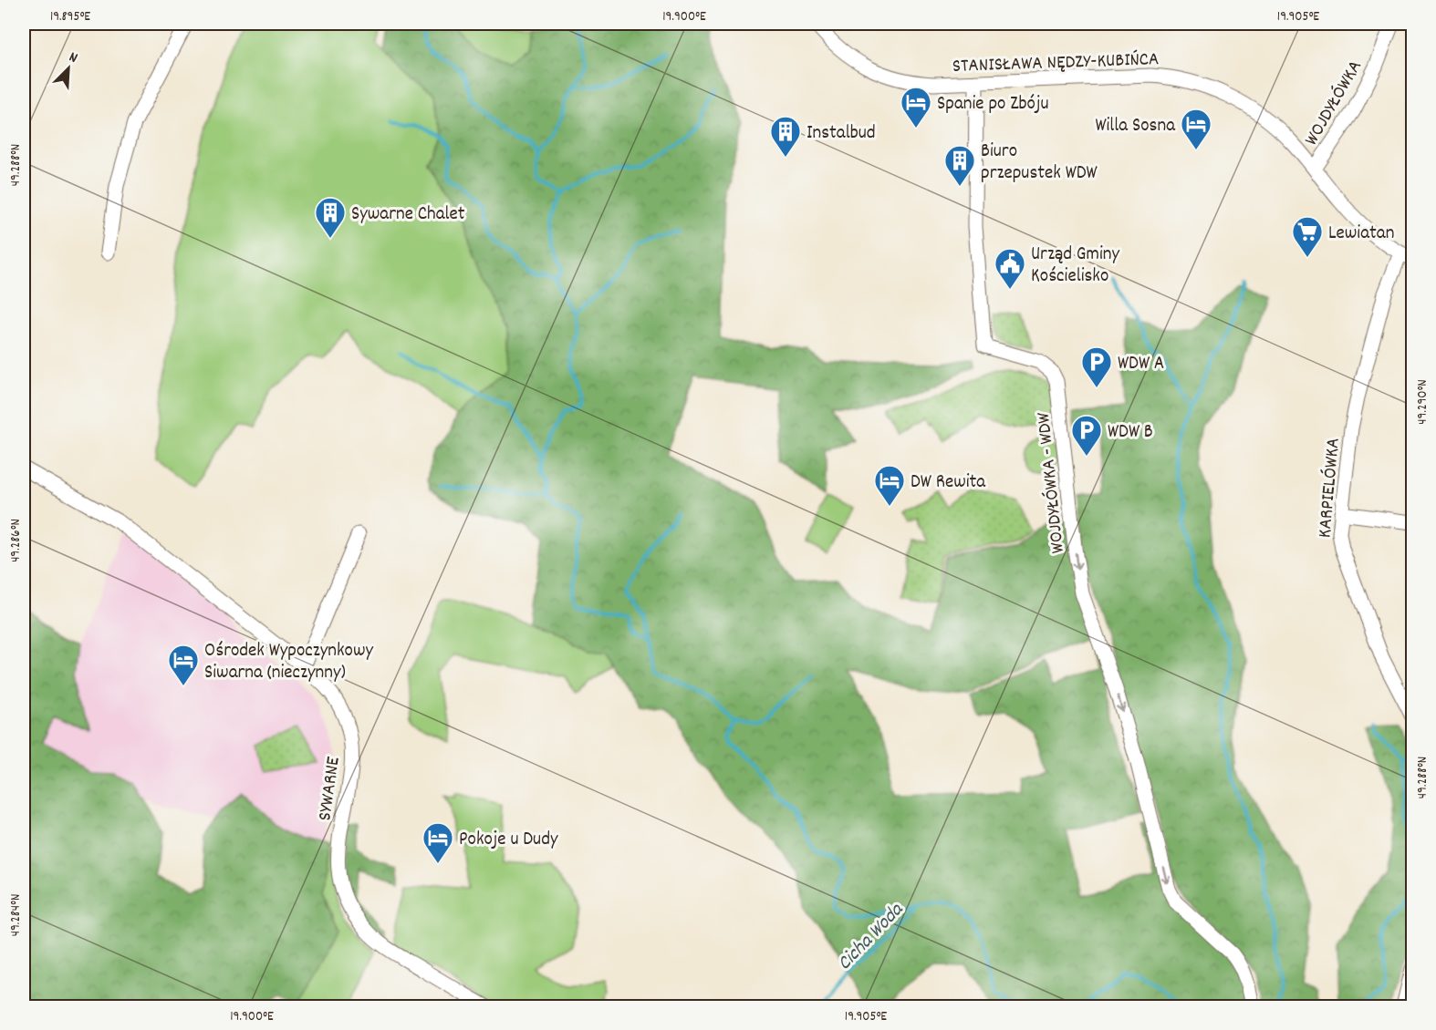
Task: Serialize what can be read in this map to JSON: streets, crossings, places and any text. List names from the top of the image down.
{
  "streets": {
    "street": [
      "STANISŁAWA NĘDZY-KUBIŃCA",
      "WOJDYŁÓWKA",
      "WOJDYŁÓWKA - WDW",
      "KARPIELÓWKA",
      "SYWARNE"
    ]
  },
  "crossings": [
    ["STANISŁAWA NĘDZY-KUBIŃCA", "WOJDYŁÓWKA"],
    ["STANISŁAWA NĘDZY-KUBIŃCA", "WOJDYŁÓWKA - WDW"],
    ["STANISŁAWA NĘDZY-KUBIŃCA", "KARPIELÓWKA"]
  ],
  "one_way": ["WOJDYŁÓWKA - WDW"],
  "water": ["Cicha Woda"],
  "places": {
    "hotel": [
      "Spanie po Zbóju",
      "Willa Sosna",
      "DW Rewita",
      "Ośrodek Wypoczynkowy Siwarna (nieczynny)",
      "Pokoje u Dudy"
    ],
    "building": ["Instalbud", "Biuro przepustek WDW", "Sywarne Chalet"],
    "supermarket": ["Lewiatan"],
    "public building": ["Urząd Gminy Kościelisko"],
    "parking": ["WDW A", "WDW B"]
  },
  "north": "top right",
  "coordinates": [
    "19.895°E",
    "19.900°E",
    "19.905°E",
    "49.288°N",
    "49.290°N",
    "49.286°N",
    "49.284°N"
  ]
}
